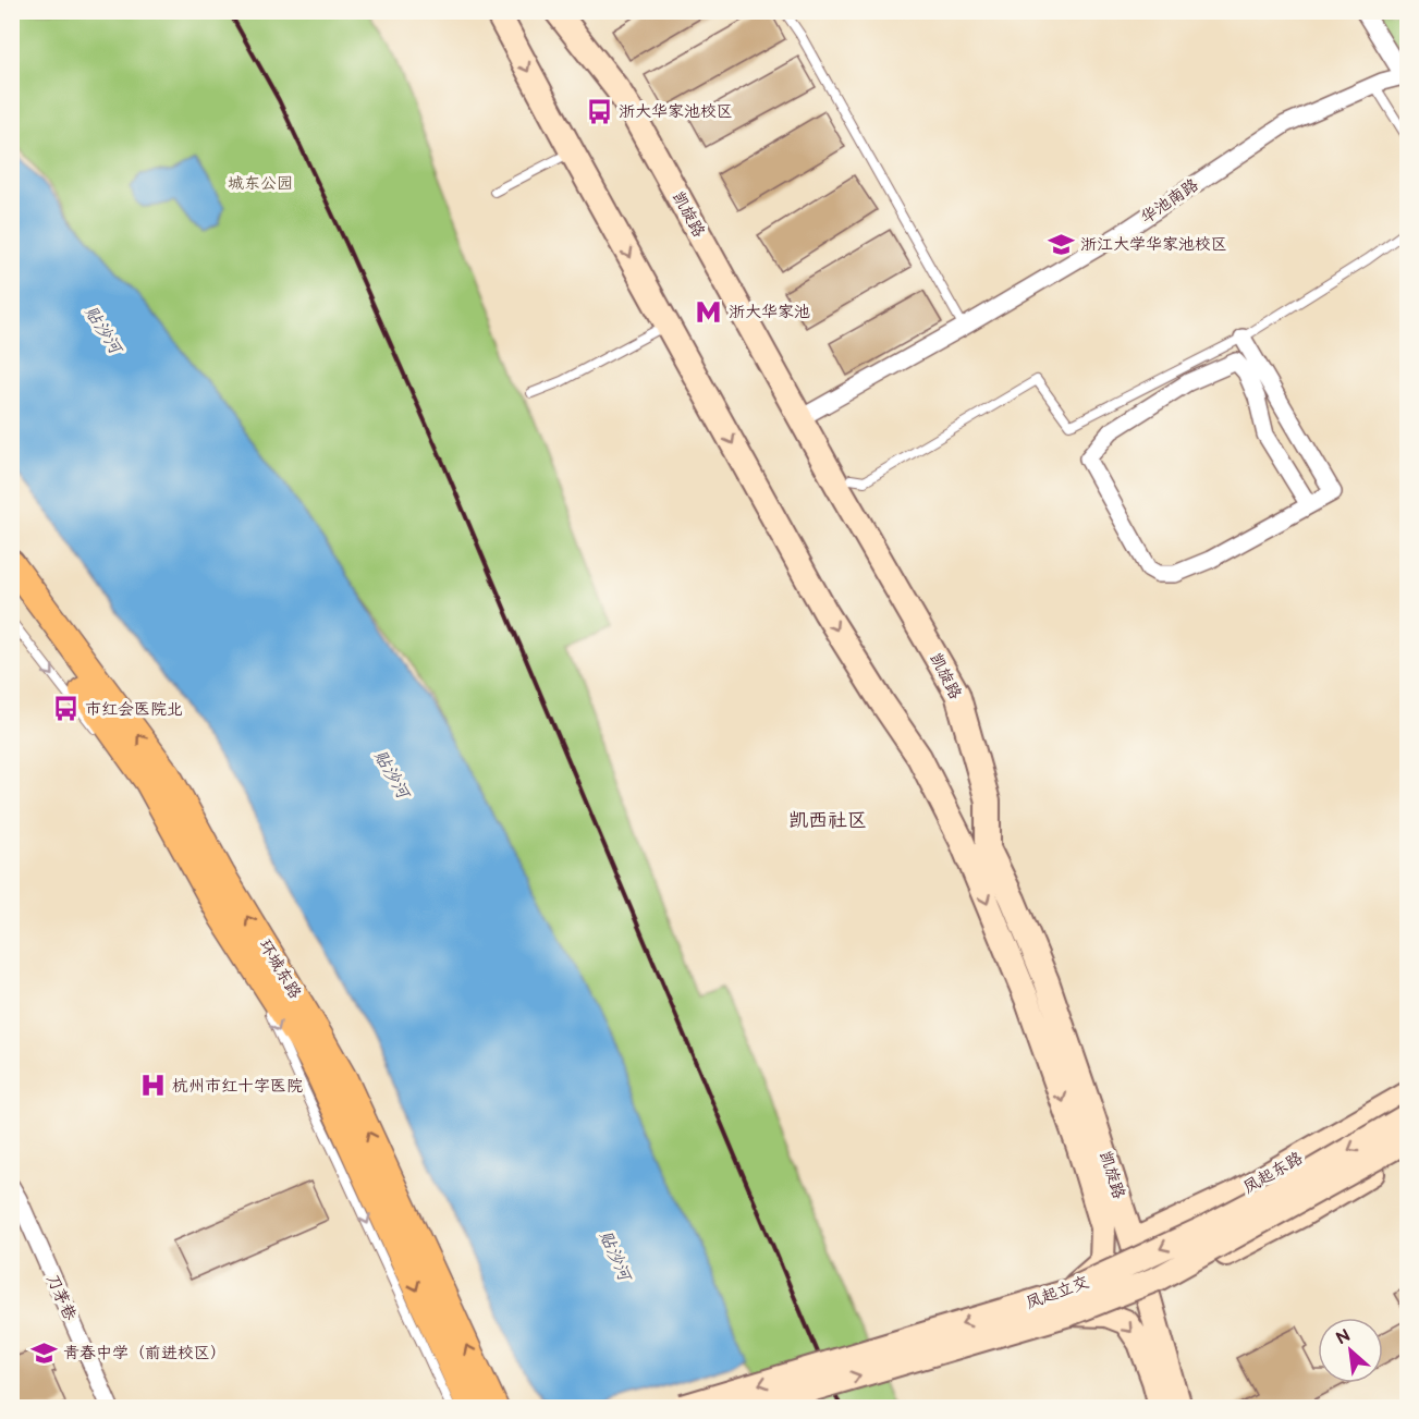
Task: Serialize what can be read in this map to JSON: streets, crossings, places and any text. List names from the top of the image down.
{
  "streets": {
    "main road": [
      "凯旋路",
      "环城东路",
      "凤起东路",
      "凤起立交"
    ],
    "street": ["华池南路", "刀茅巷"]
  },
  "crossings": [
    ["华池南路", "凯旋路"],
    ["凯旋路", "凤起东路"]
  ],
  "districts": ["凯西社区"],
  "water": ["贴沙河"],
  "parks": ["城东公园"],
  "places": {
    "bus stop": ["浙大华家池校区", "市红会医院北"],
    "school or university": ["浙江大学华家池校区", "青春中学（前进校区）"],
    "metro station": ["浙大华家池"],
    "hospital": ["杭州市红十字医院"]
  },
  "north": "top left"
}
